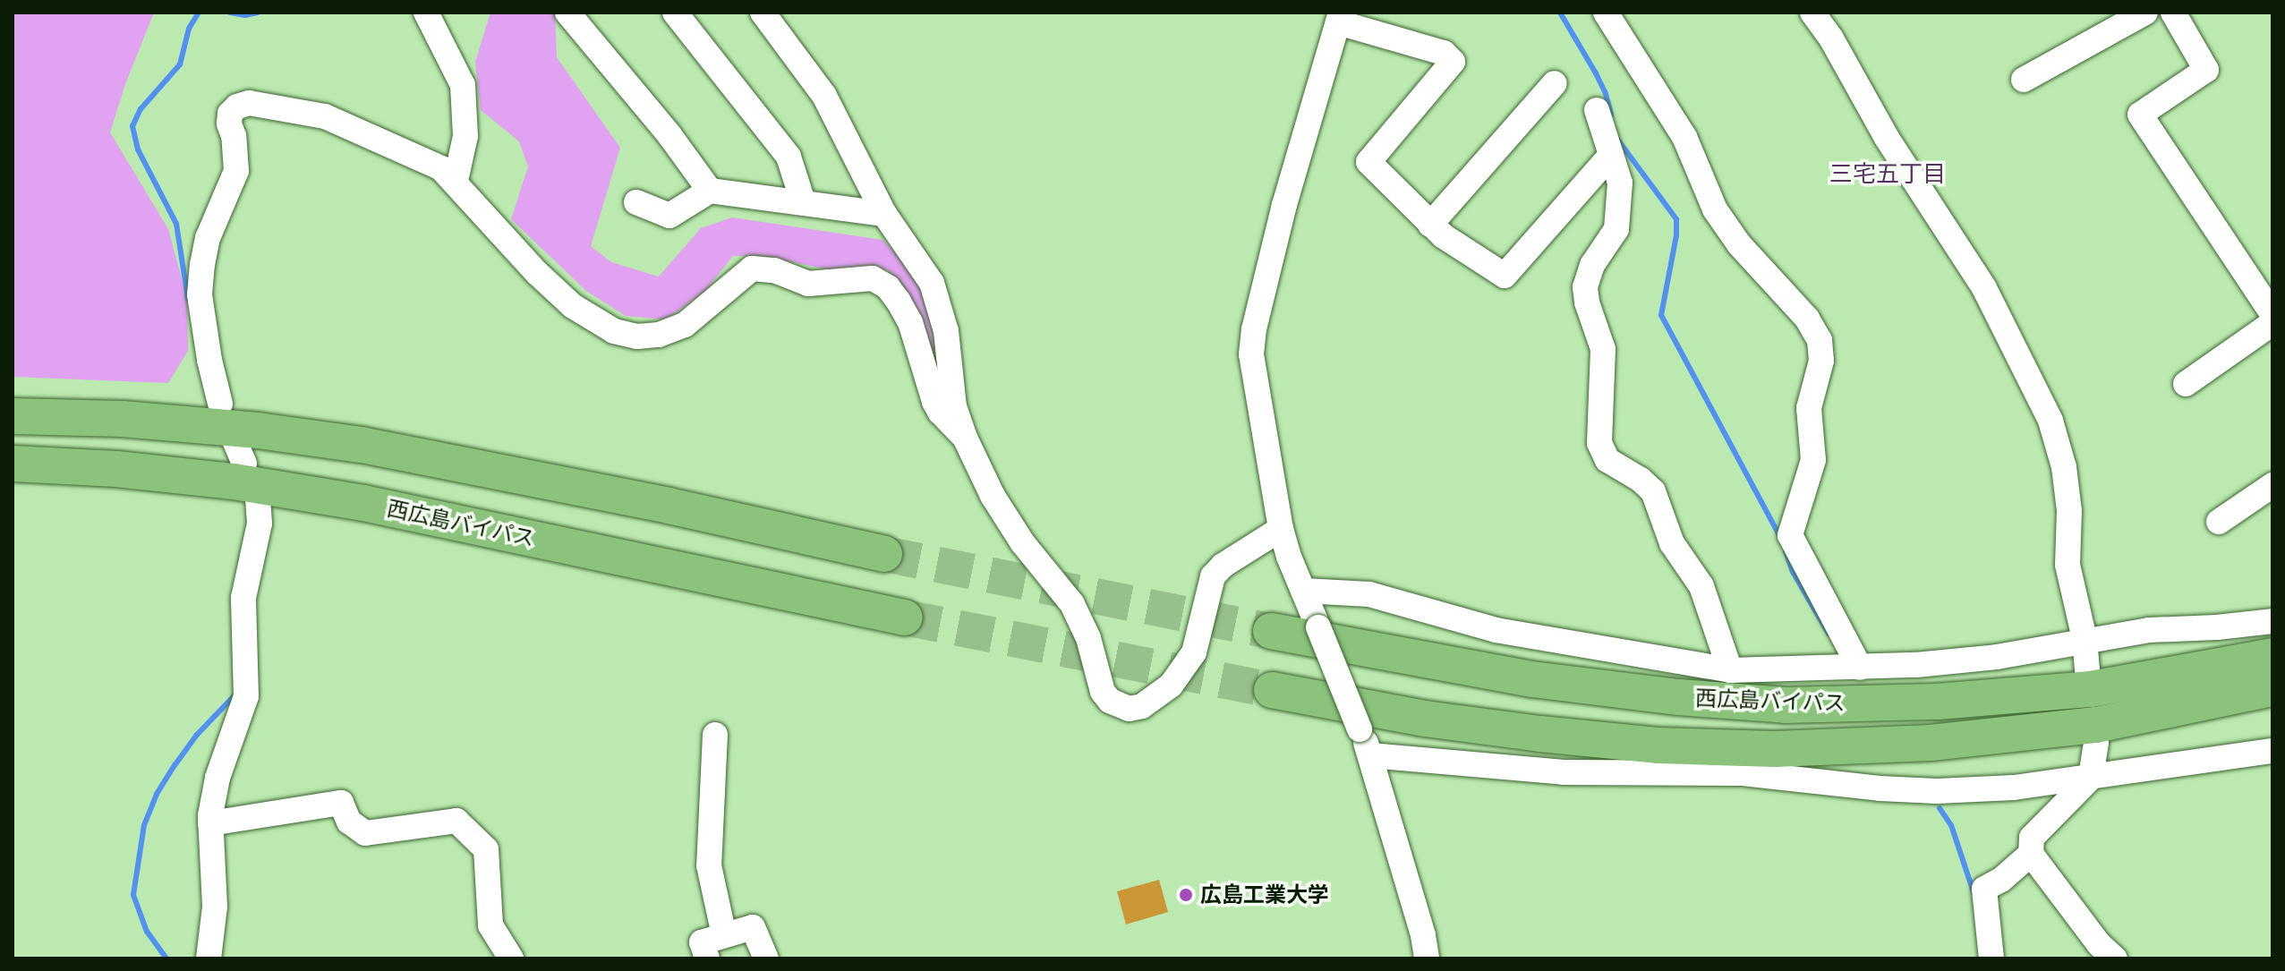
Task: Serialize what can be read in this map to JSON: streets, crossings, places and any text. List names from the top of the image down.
{
  "streets": {
    "highway": ["西広島バイパス"]
  },
  "districts": ["三宅五丁目"],
  "places": ["広島工業大学"]
}
